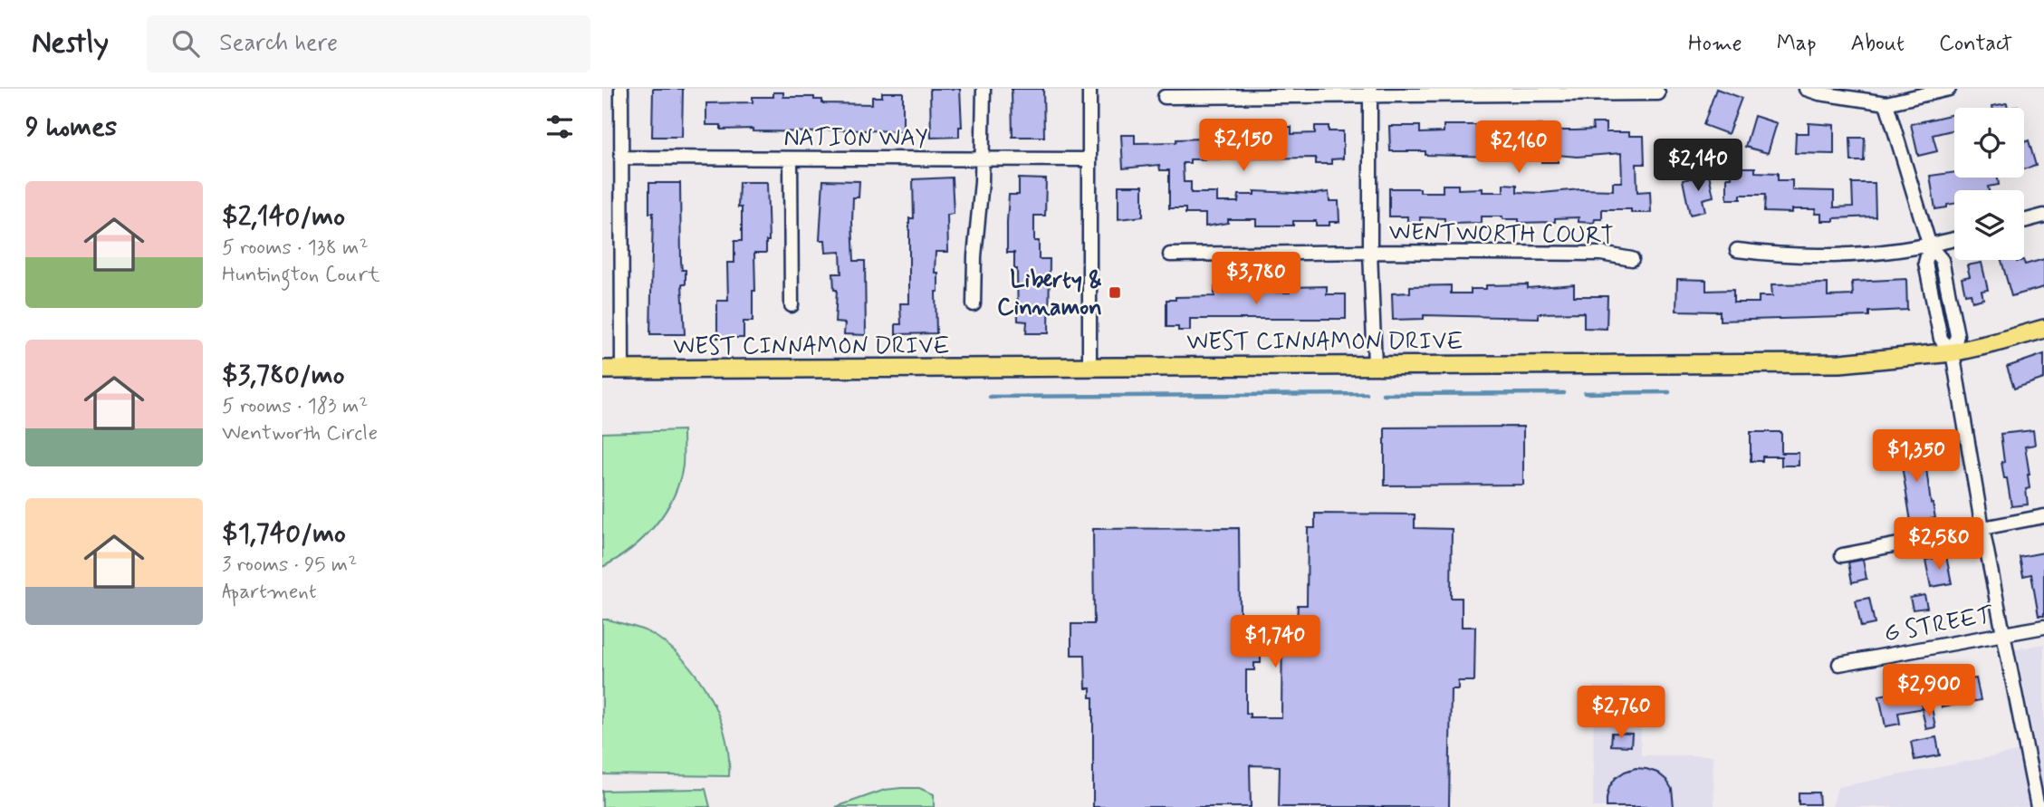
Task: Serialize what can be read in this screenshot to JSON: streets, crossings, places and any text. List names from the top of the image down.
{
  "streets": {
    "main road": ["WEST CINNAMON DRIVE"],
    "street": ["NATION WAY", "WENTWORTH COURT", "G STREET"]
  },
  "places": {
    "transit": ["Liberty & Cinnamon"]
  },
  "page": {
    "header": "Nestly",
    "search": "Search here",
    "nav": [
      "Home",
      "Map",
      "About",
      "Contact"
    ],
    "heading": "9 homes",
    "price": [
      "$2,150",
      "$2,160",
      "$2,140",
      "$3,780",
      "$1,350",
      "$2,580",
      "$1,740",
      "$2,900",
      "$2,760"
    ],
    "list": [
      {
        "name": "$2,140/mo",
        "note": "5 rooms · 138 m² · Huntington Court"
      },
      {
        "name": "$3,780/mo",
        "note": "5 rooms · 183 m² · Wentworth Circle"
      },
      {
        "name": "$1,740/mo",
        "note": "3 rooms · 95 m² · Apartment"
      }
    ]
  }
}
